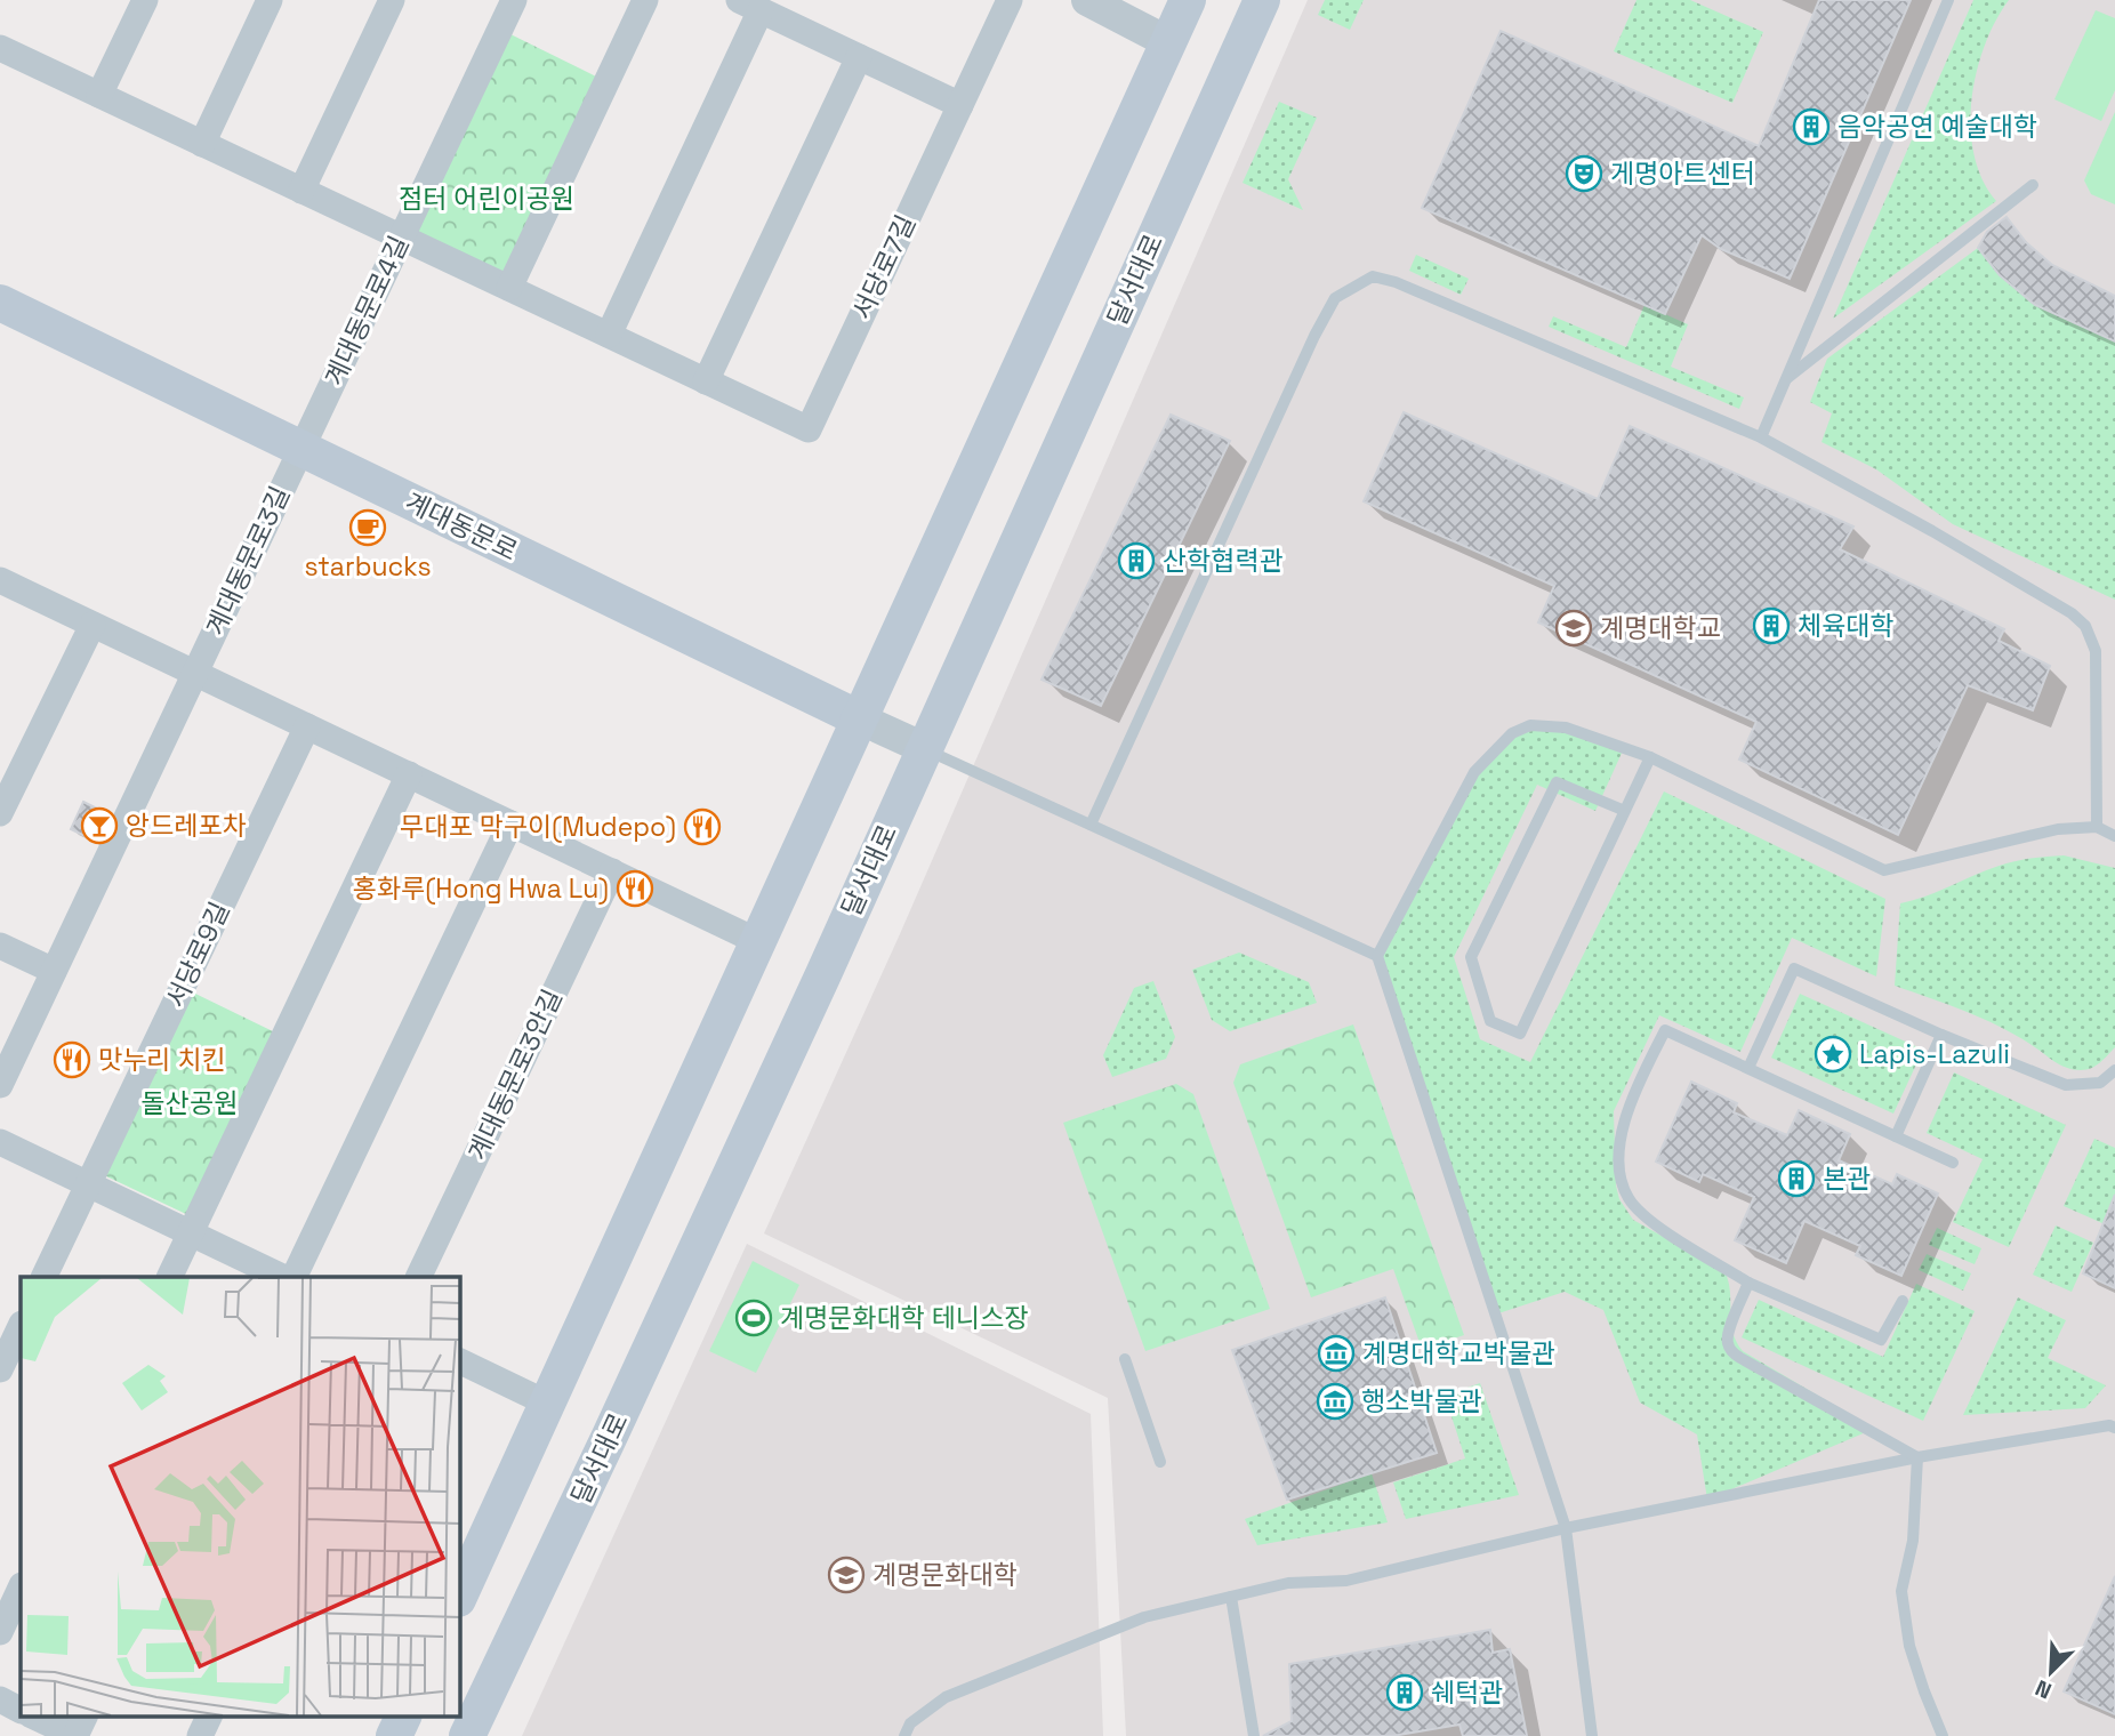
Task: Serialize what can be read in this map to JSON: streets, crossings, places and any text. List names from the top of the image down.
{
  "streets": {
    "main road": ["달서대로", "계대동문로"],
    "street": [
      "서당로7길",
      "계대동문로4길",
      "계대동문로3길",
      "서당로9길",
      "계대동문로3안길"
    ]
  },
  "crossings": [
    ["서당로7길", "계대동문로4길"],
    ["달서대로", "계대동문로"],
    ["계대동문로4길", "계대동문로"],
    ["계대동문로4길", "계대동문로3길"],
    ["계대동문로", "계대동문로3길"]
  ],
  "parks": ["점터 어린이공원", "돌산공원"],
  "places": {
    "building": [
      "음악공연 예술대학",
      "산학협력관",
      "체육대학",
      "본관",
      "쉐턱관"
    ],
    "theatre": ["게명아트센터"],
    "cafe": ["starbucks"],
    "school or university": ["계명대학교", "계명문화대학"],
    "bar": ["앙드레포차"],
    "restaurant": ["무대포 막구이(Mudepo)", "홍화루(Hong Hwa Lu)", "맛누리 치킨"],
    "place": ["Lapis-Lazuli"],
    "sports": ["계명문화대학 테니스장"],
    "museum": ["계명대학교박물관", "행소박물관"]
  },
  "north": "bottom left"
}
